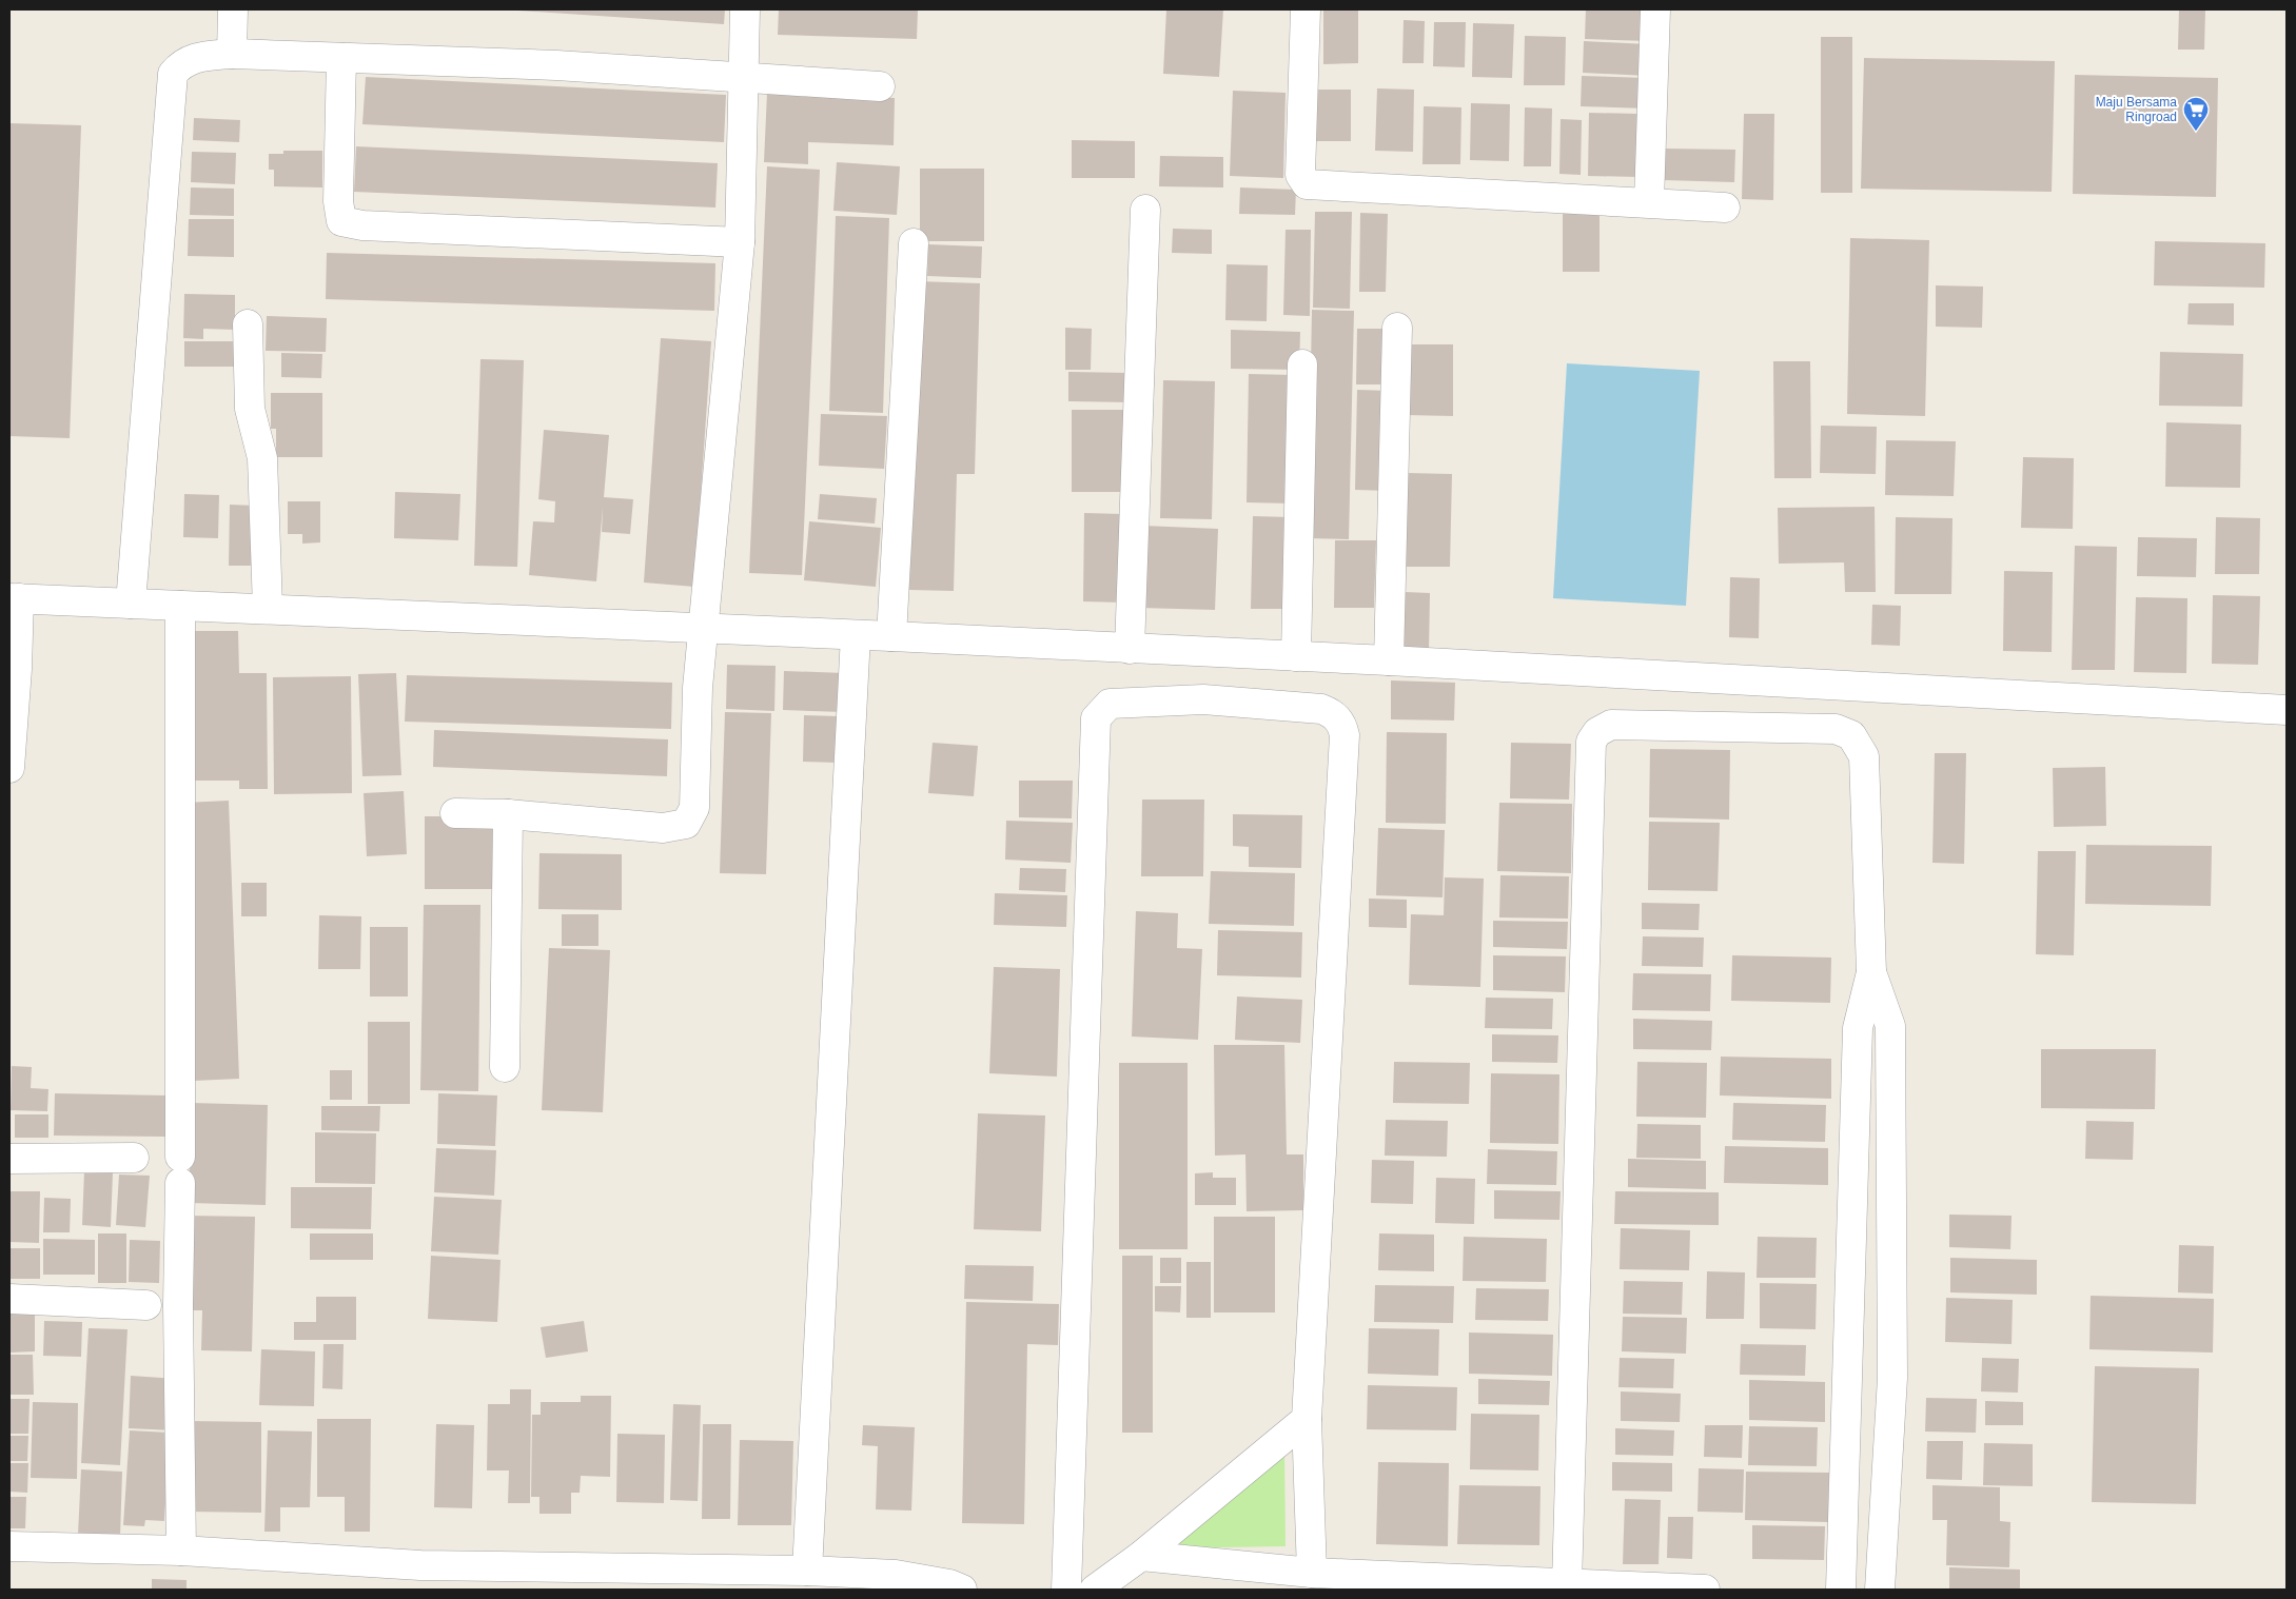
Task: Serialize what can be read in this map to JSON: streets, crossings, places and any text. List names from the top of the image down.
{
  "places": {
    "supermarket": ["Maju Bersama Ringroad"]
  }
}
